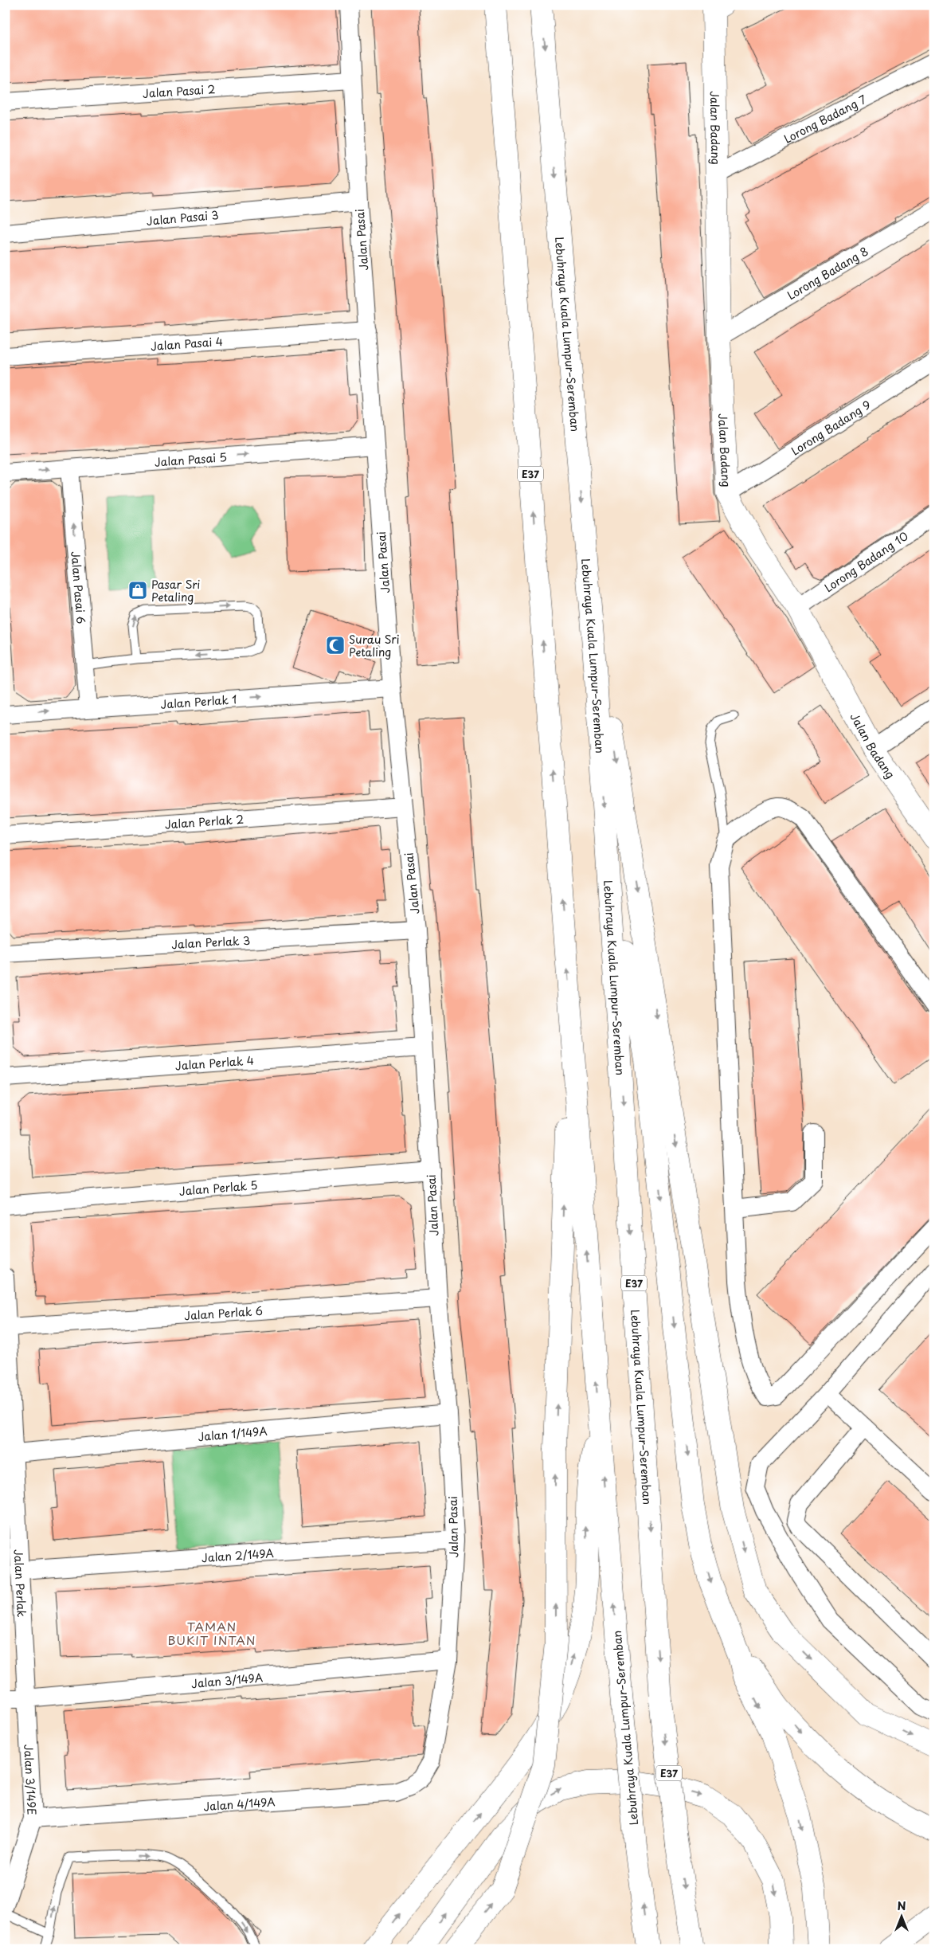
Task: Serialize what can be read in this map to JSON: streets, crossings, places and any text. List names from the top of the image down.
{
  "streets": {
    "main road": ["Jalan Badang", "Lebuhraya Kuala Lumpur–Seremban", "E37"],
    "street": [
      "Jalan Pasai 2",
      "Lorong Badang 7",
      "Jalan Pasai 3",
      "Jalan Pasai",
      "Lorong Badang 8",
      "Jalan Pasai 4",
      "Lorong Badang 9",
      "Jalan Pasai 5",
      "Lorong Badang 10",
      "Jalan Pasai 6",
      "Jalan Perlak 1",
      "Jalan Perlak 2",
      "Jalan Perlak 3",
      "Jalan Perlak 4",
      "Jalan Perlak 5",
      "Jalan Perlak 6",
      "Jalan 1/149A",
      "Jalan 2/149A",
      "Jalan Perlak",
      "Jalan 3/149A",
      "Jalan 3/149E",
      "Jalan 4/149A"
    ]
  },
  "crossings": [
    ["Jalan Pasai 2", "Jalan Pasai"],
    ["Lorong Badang 7", "Jalan Badang"],
    ["Jalan Badang", "Lorong Badang 8"],
    ["Jalan Badang", "Lorong Badang 9"],
    ["Jalan Badang", "Lorong Badang 10"],
    ["Jalan Pasai 3", "Jalan Pasai"],
    ["Jalan Pasai", "Jalan Pasai 4"],
    ["Jalan Pasai", "Jalan Pasai 5"],
    ["Jalan Pasai", "Jalan Perlak 1"],
    ["Jalan Pasai", "Jalan Perlak 2"],
    ["Jalan Pasai", "Jalan Perlak 3"],
    ["Jalan Pasai", "Jalan Perlak 4"],
    ["Jalan Pasai", "Jalan Perlak 5"],
    ["Jalan Pasai", "Jalan Perlak 6"],
    ["Jalan Pasai", "Jalan 1/149A"],
    ["Jalan Pasai", "Jalan 2/149A"],
    ["Jalan Pasai", "Jalan 3/149A"],
    ["Jalan Pasai", "Jalan 4/149A"],
    ["Jalan Pasai 5", "Jalan Pasai 6"],
    ["Jalan Pasai 6", "Jalan Perlak 1"],
    ["Jalan Perlak 6", "Jalan Perlak"],
    ["Jalan 1/149A", "Jalan Perlak"],
    ["Jalan 2/149A", "Jalan Perlak"],
    ["Jalan Perlak", "Jalan 3/149A"],
    ["Jalan Perlak", "Jalan 3/149E"],
    ["Jalan 3/149A", "Jalan 3/149E"],
    ["Jalan 3/149E", "Jalan 4/149A"]
  ],
  "one_way": ["Jalan Pasai 5", "Jalan Pasai 6", "Jalan Perlak 1"],
  "districts": ["TAMAN BUKIT INTAN"],
  "places": {
    "shop": ["Pasar Sri Petaling"],
    "mosque": ["Surau Sri Petaling"]
  },
  "north": "top"
}
